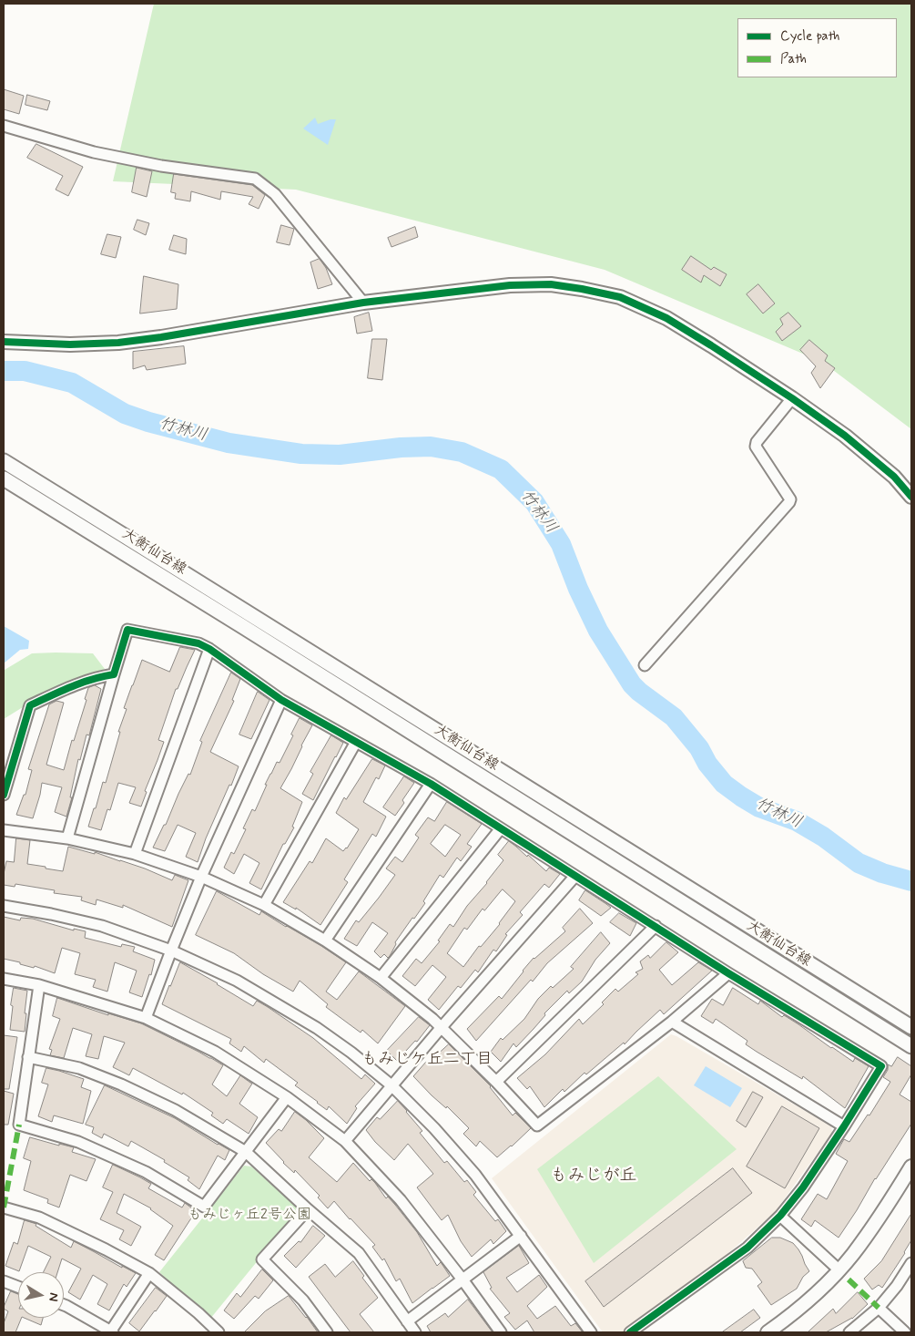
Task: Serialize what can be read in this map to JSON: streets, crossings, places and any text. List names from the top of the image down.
{
  "streets": {
    "main road": ["大衡仙台線"]
  },
  "districts": ["もみじケ丘二丁目", "もみじが丘"],
  "water": ["竹林川"],
  "parks": ["もみじヶ丘2号公園"],
  "legend": ["Cycle path", "Path"],
  "north": "right"
}
